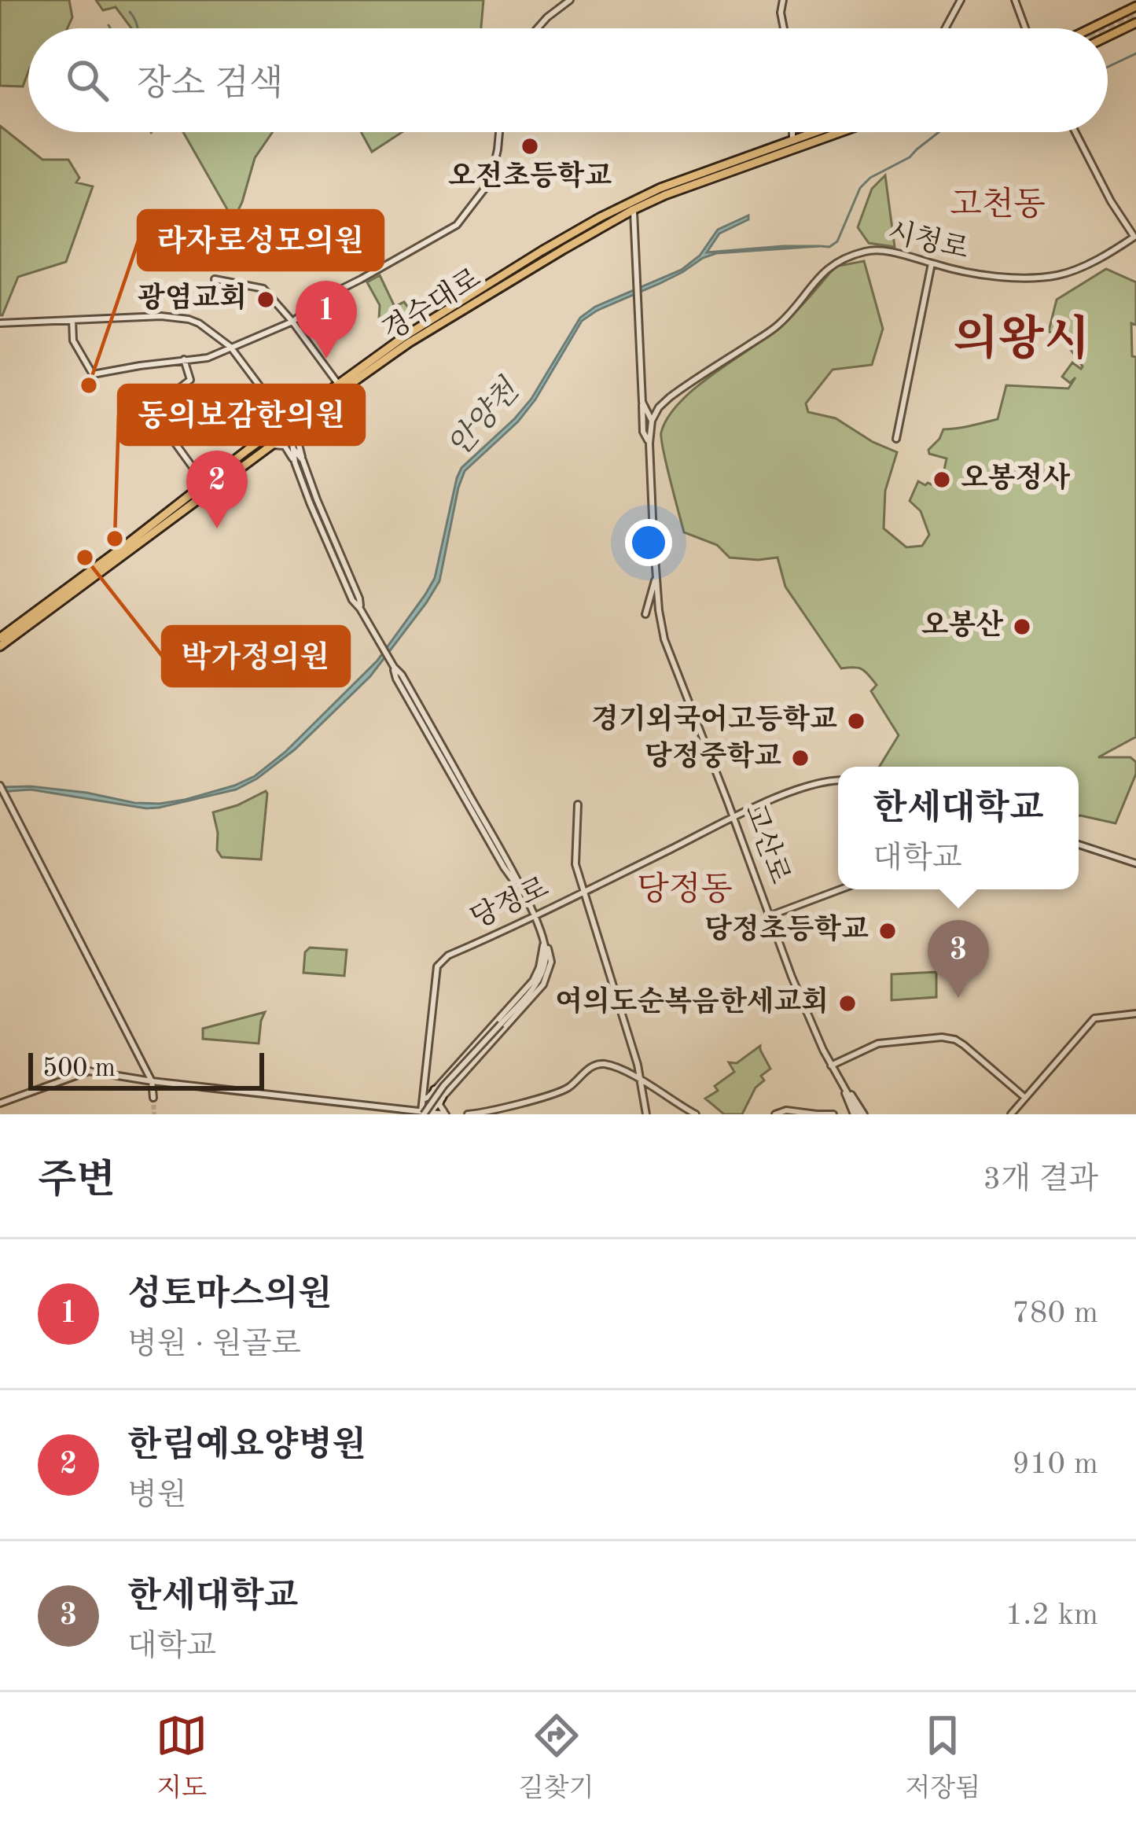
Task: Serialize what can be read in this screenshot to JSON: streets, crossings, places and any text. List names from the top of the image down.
{
  "streets": {
    "main road": ["경수대로"],
    "street": ["시청로", "고산로", "당정로"]
  },
  "crossings": [
    ["시청로", "고산로"],
    ["고산로", "당정로"]
  ],
  "districts": ["고천동", "의왕시", "당정동"],
  "water": ["안양천"],
  "places": [
    "오전초등학교",
    "광염교회",
    "라자로성모의원",
    "오봉정사",
    "동의보감한의원",
    "박가정의원",
    "오봉산",
    "경기외국어고등학교",
    "당정중학교",
    "당정초등학교",
    "여의도순복음한세교회"
  ],
  "scale_bar": "500 m",
  "page": {
    "search": "장소 검색",
    "pins": ["1", "2", "3"],
    "popup": ["한세대학교", "대학교"],
    "scale": "500 m",
    "heading": ["주변", "3개 결과"],
    "list": [
      {
        "mark": "1",
        "name": "성토마스의원",
        "note": "병원 · 원골로",
        "value": "780 m"
      },
      {
        "mark": "2",
        "name": "한림예요양병원",
        "note": "병원",
        "value": "910 m"
      },
      {
        "mark": "3",
        "name": "한세대학교",
        "note": "대학교",
        "value": "1.2 km"
      }
    ],
    "nav": ["지도", "길찾기", "저장됨"]
  }
}
